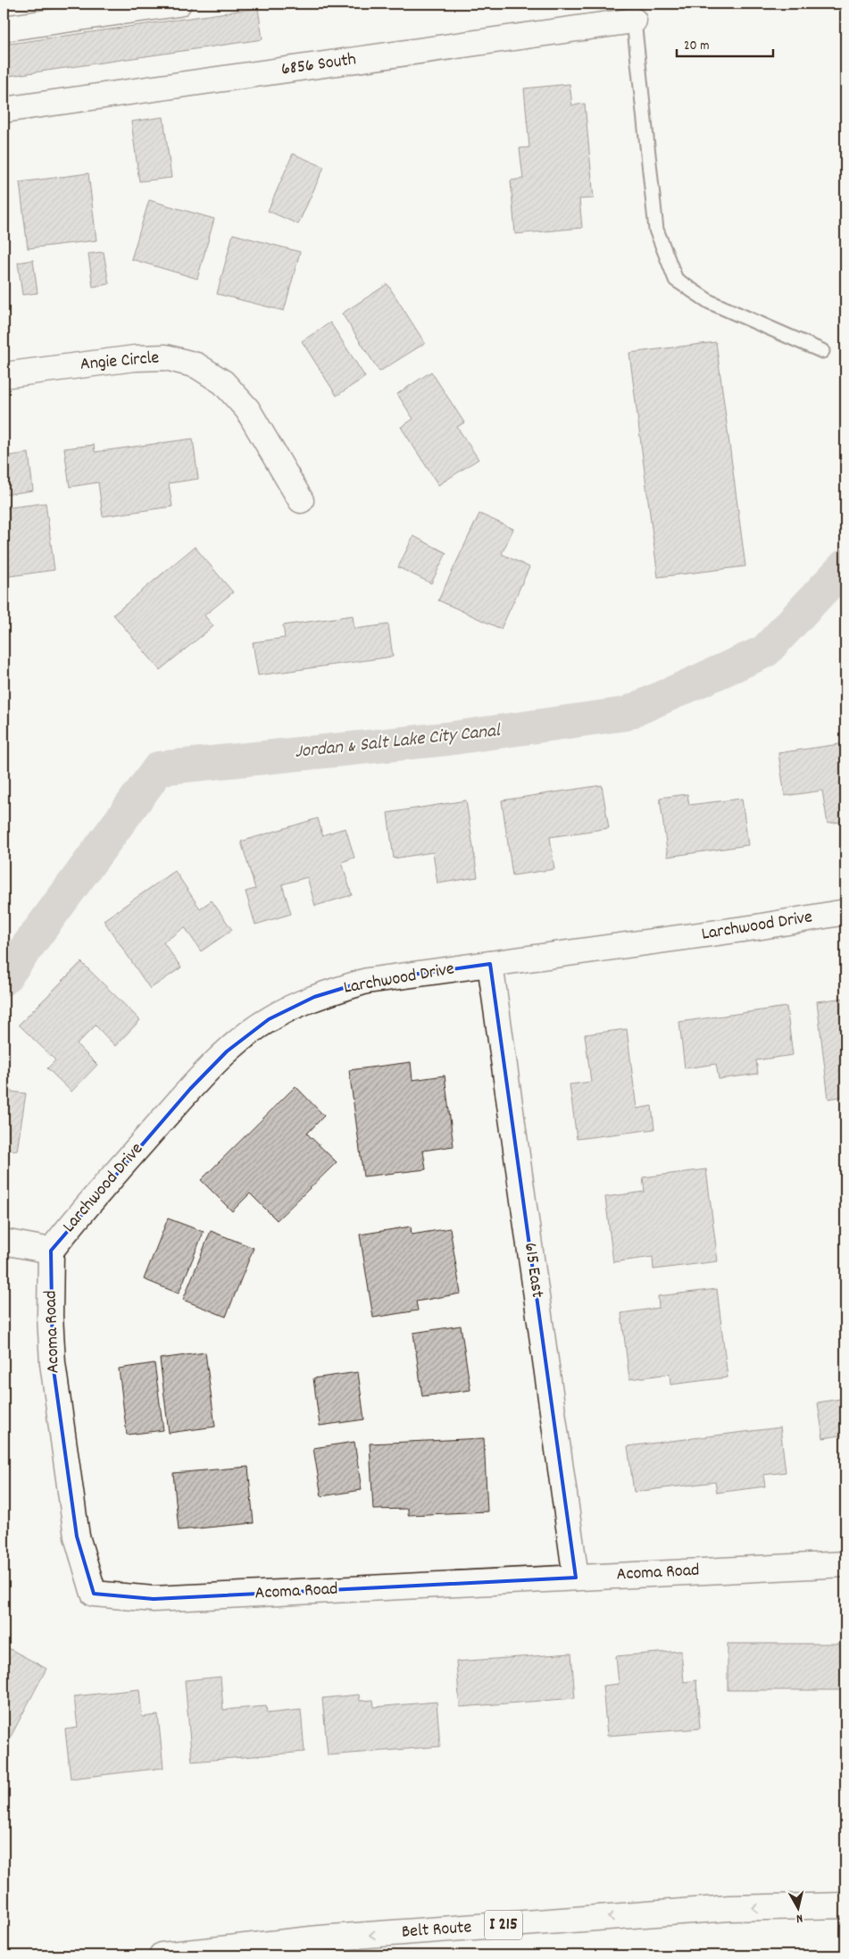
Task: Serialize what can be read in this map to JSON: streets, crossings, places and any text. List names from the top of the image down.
{
  "streets": {
    "main road": [
      "6856 South",
      "Angie Circle",
      "Larchwood Drive",
      "615 East",
      "Acoma Road",
      "I 215",
      "Belt Route"
    ]
  },
  "crossings": [
    ["Larchwood Drive", "615 East"],
    ["Larchwood Drive", "Acoma Road"],
    ["615 East", "Acoma Road"]
  ],
  "one_way": ["Belt Route"],
  "water": ["Jordan & Salt Lake City Canal"],
  "scale_bar": "20 m",
  "north": "bottom"
}
